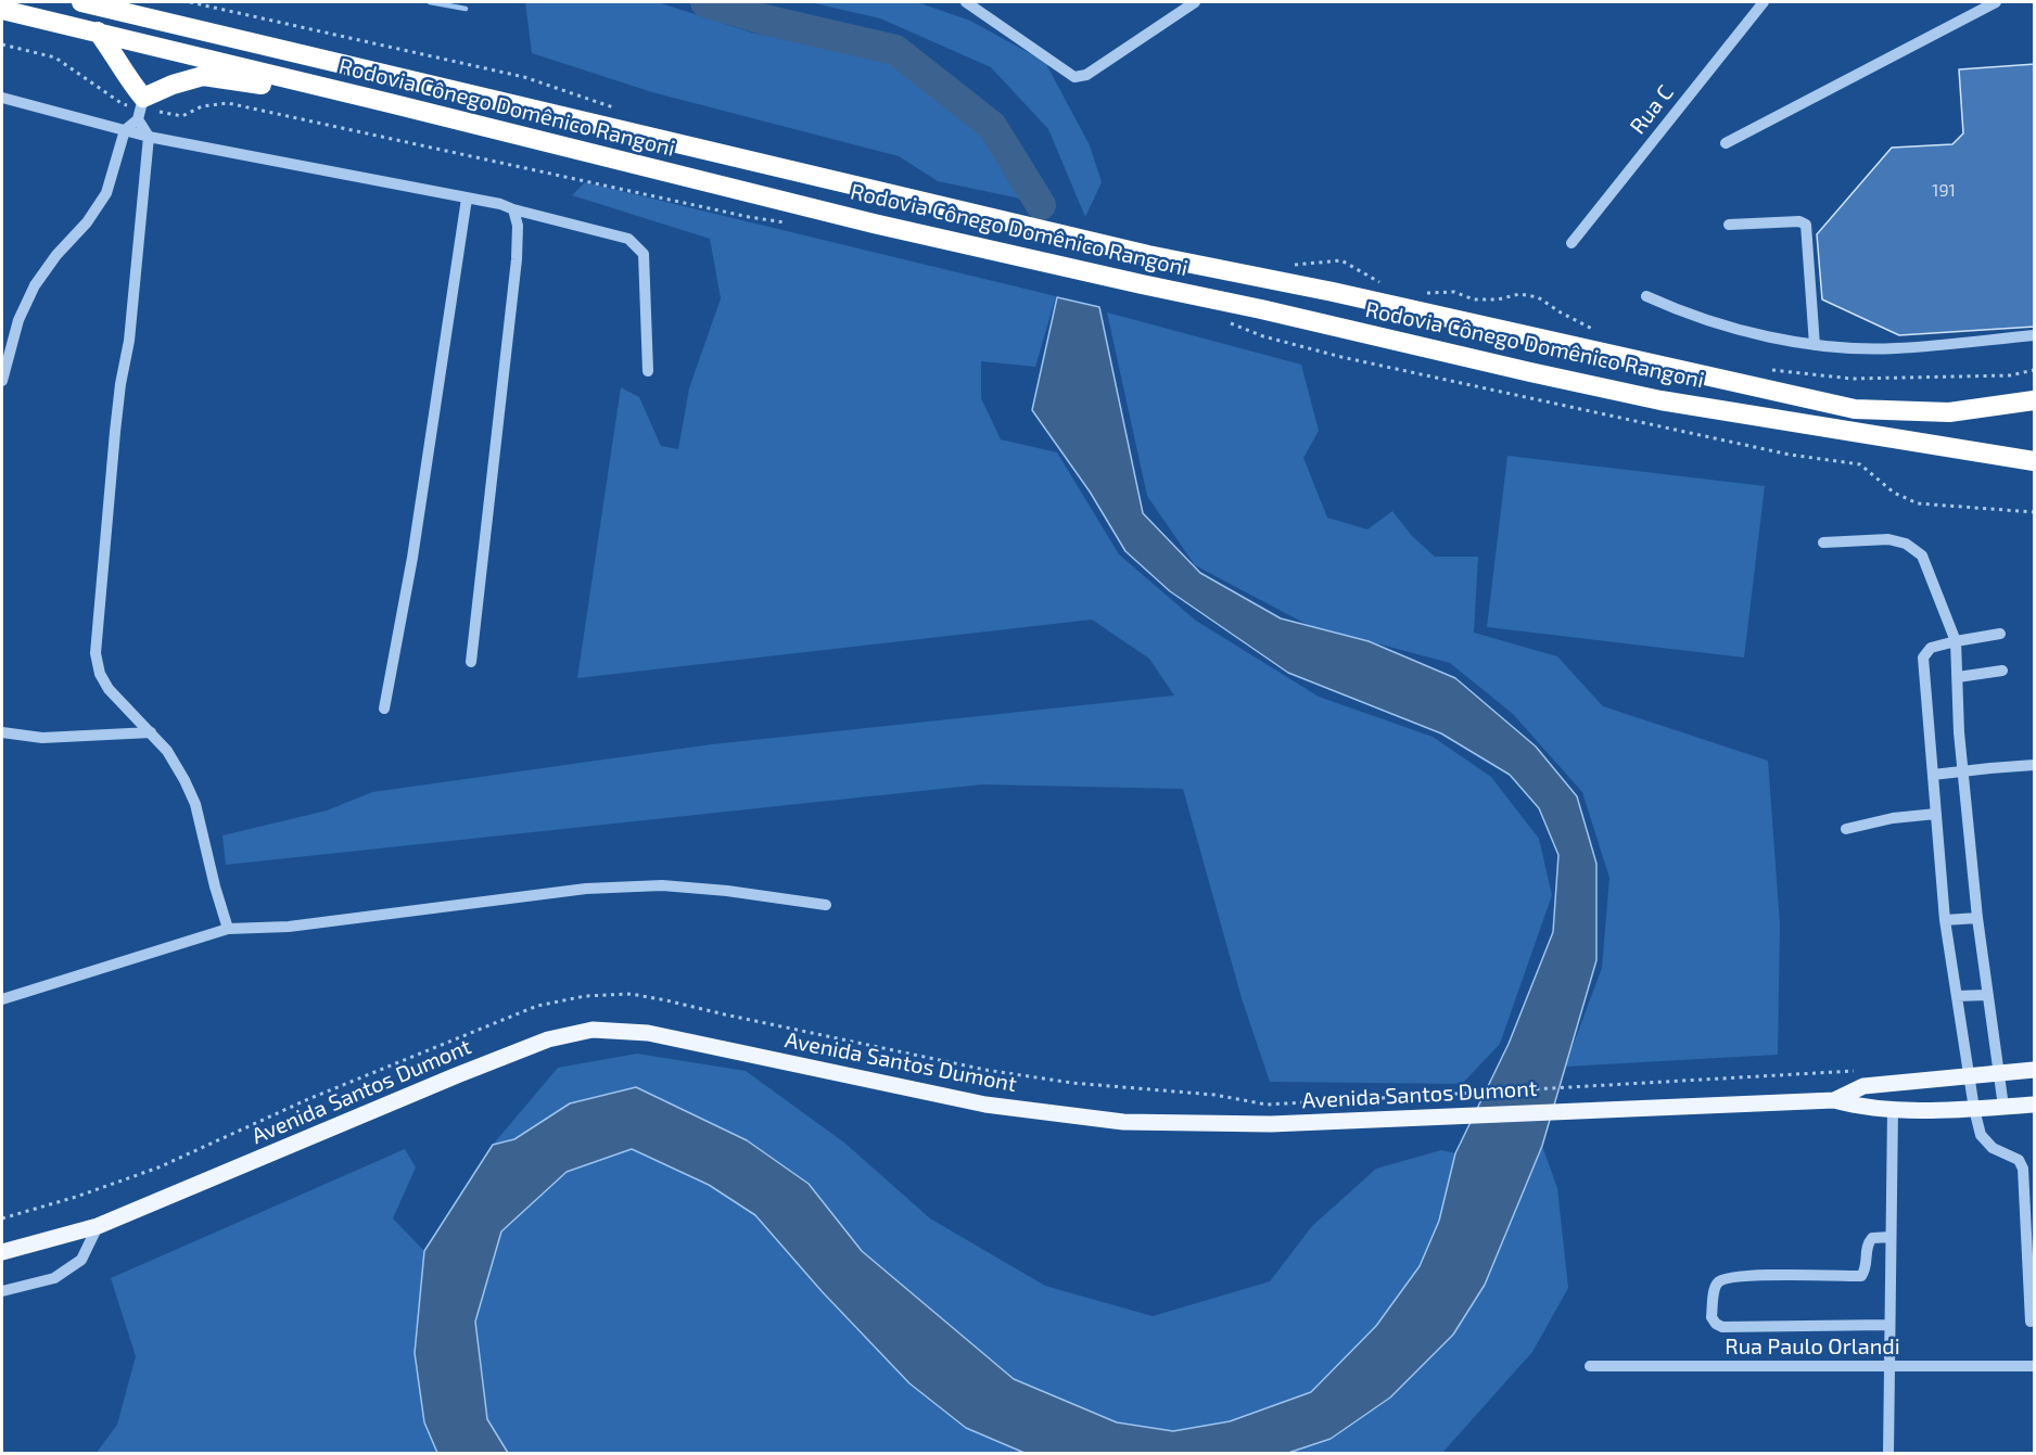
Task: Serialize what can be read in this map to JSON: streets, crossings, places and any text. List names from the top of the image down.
{
  "streets": {
    "highway": ["Rodovia Cônego Domênico Rangoni"],
    "main road": ["Avenida Santos Dumont"],
    "street": ["Rua C", "Rua Paulo Orlandi"]
  },
  "house_numbers": ["191"]
}
